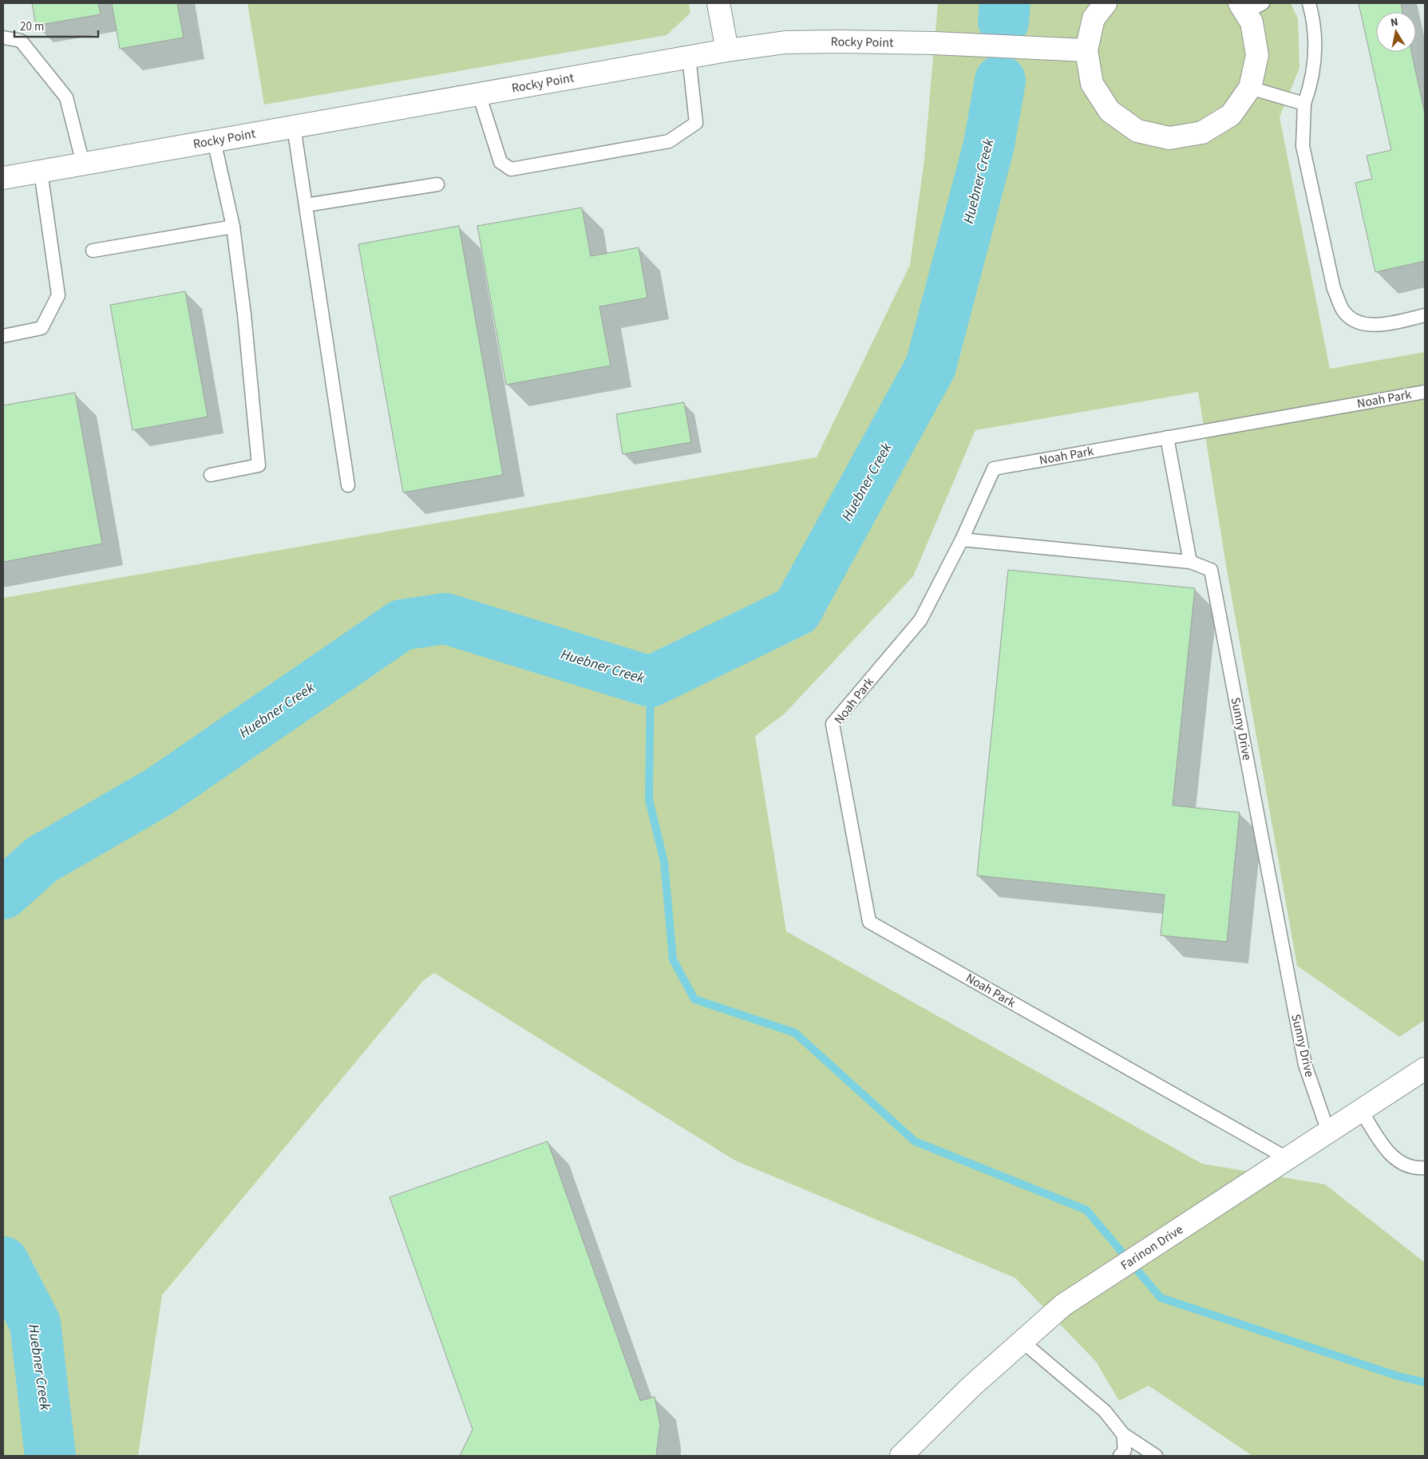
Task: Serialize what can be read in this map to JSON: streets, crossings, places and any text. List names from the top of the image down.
{
  "streets": {
    "street": ["Rocky Point", "Farinon Drive"],
    "lane": ["Noah Park", "Sunny Drive"]
  },
  "crossings": [
    ["Noah Park", "Sunny Drive"],
    ["Noah Park", "Farinon Drive"],
    ["Sunny Drive", "Farinon Drive"]
  ],
  "water": ["Huebner Creek"],
  "scale_bar": "20 m",
  "north": "top"
}
